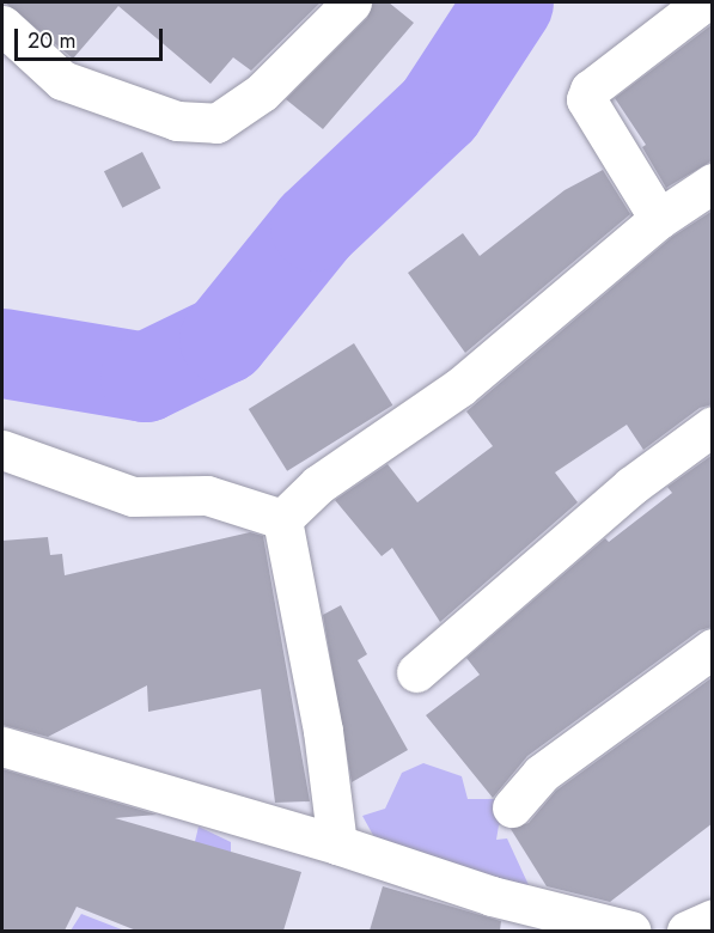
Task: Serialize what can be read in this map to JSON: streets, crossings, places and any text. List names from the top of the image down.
{
  "scale_bar": "20 m"
}
